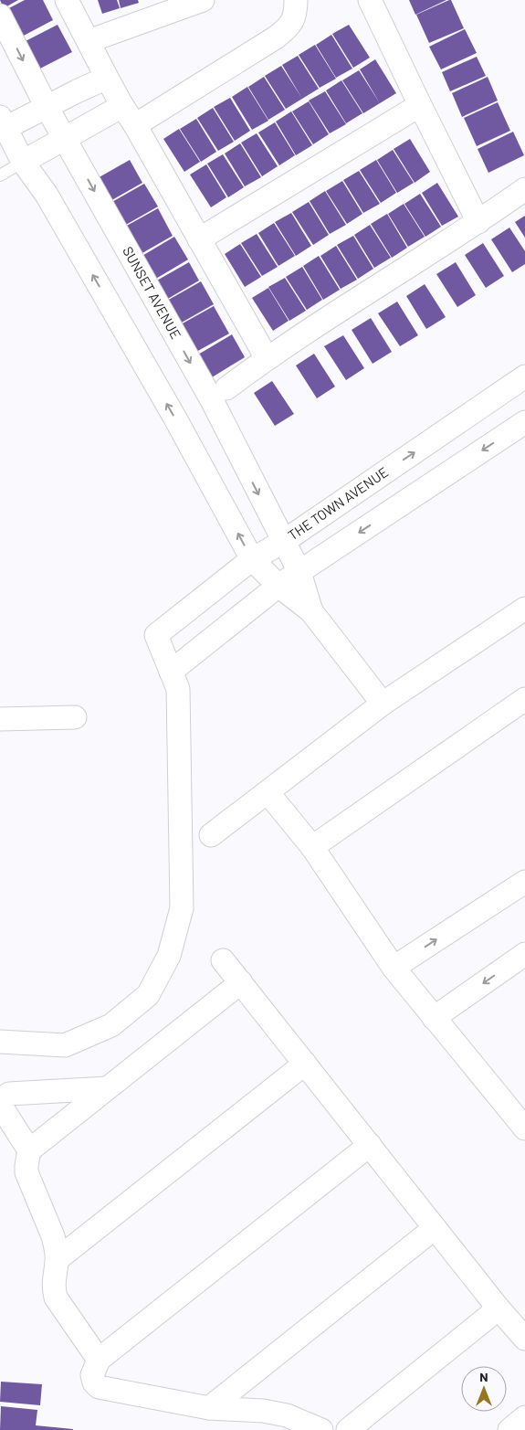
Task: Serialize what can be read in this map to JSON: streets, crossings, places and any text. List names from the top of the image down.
{
  "streets": {
    "street": ["SUNSET AVENUE", "THE TOWN AVENUE"]
  },
  "crossings": [
    ["SUNSET AVENUE", "THE TOWN AVENUE"]
  ],
  "north": "top"
}
